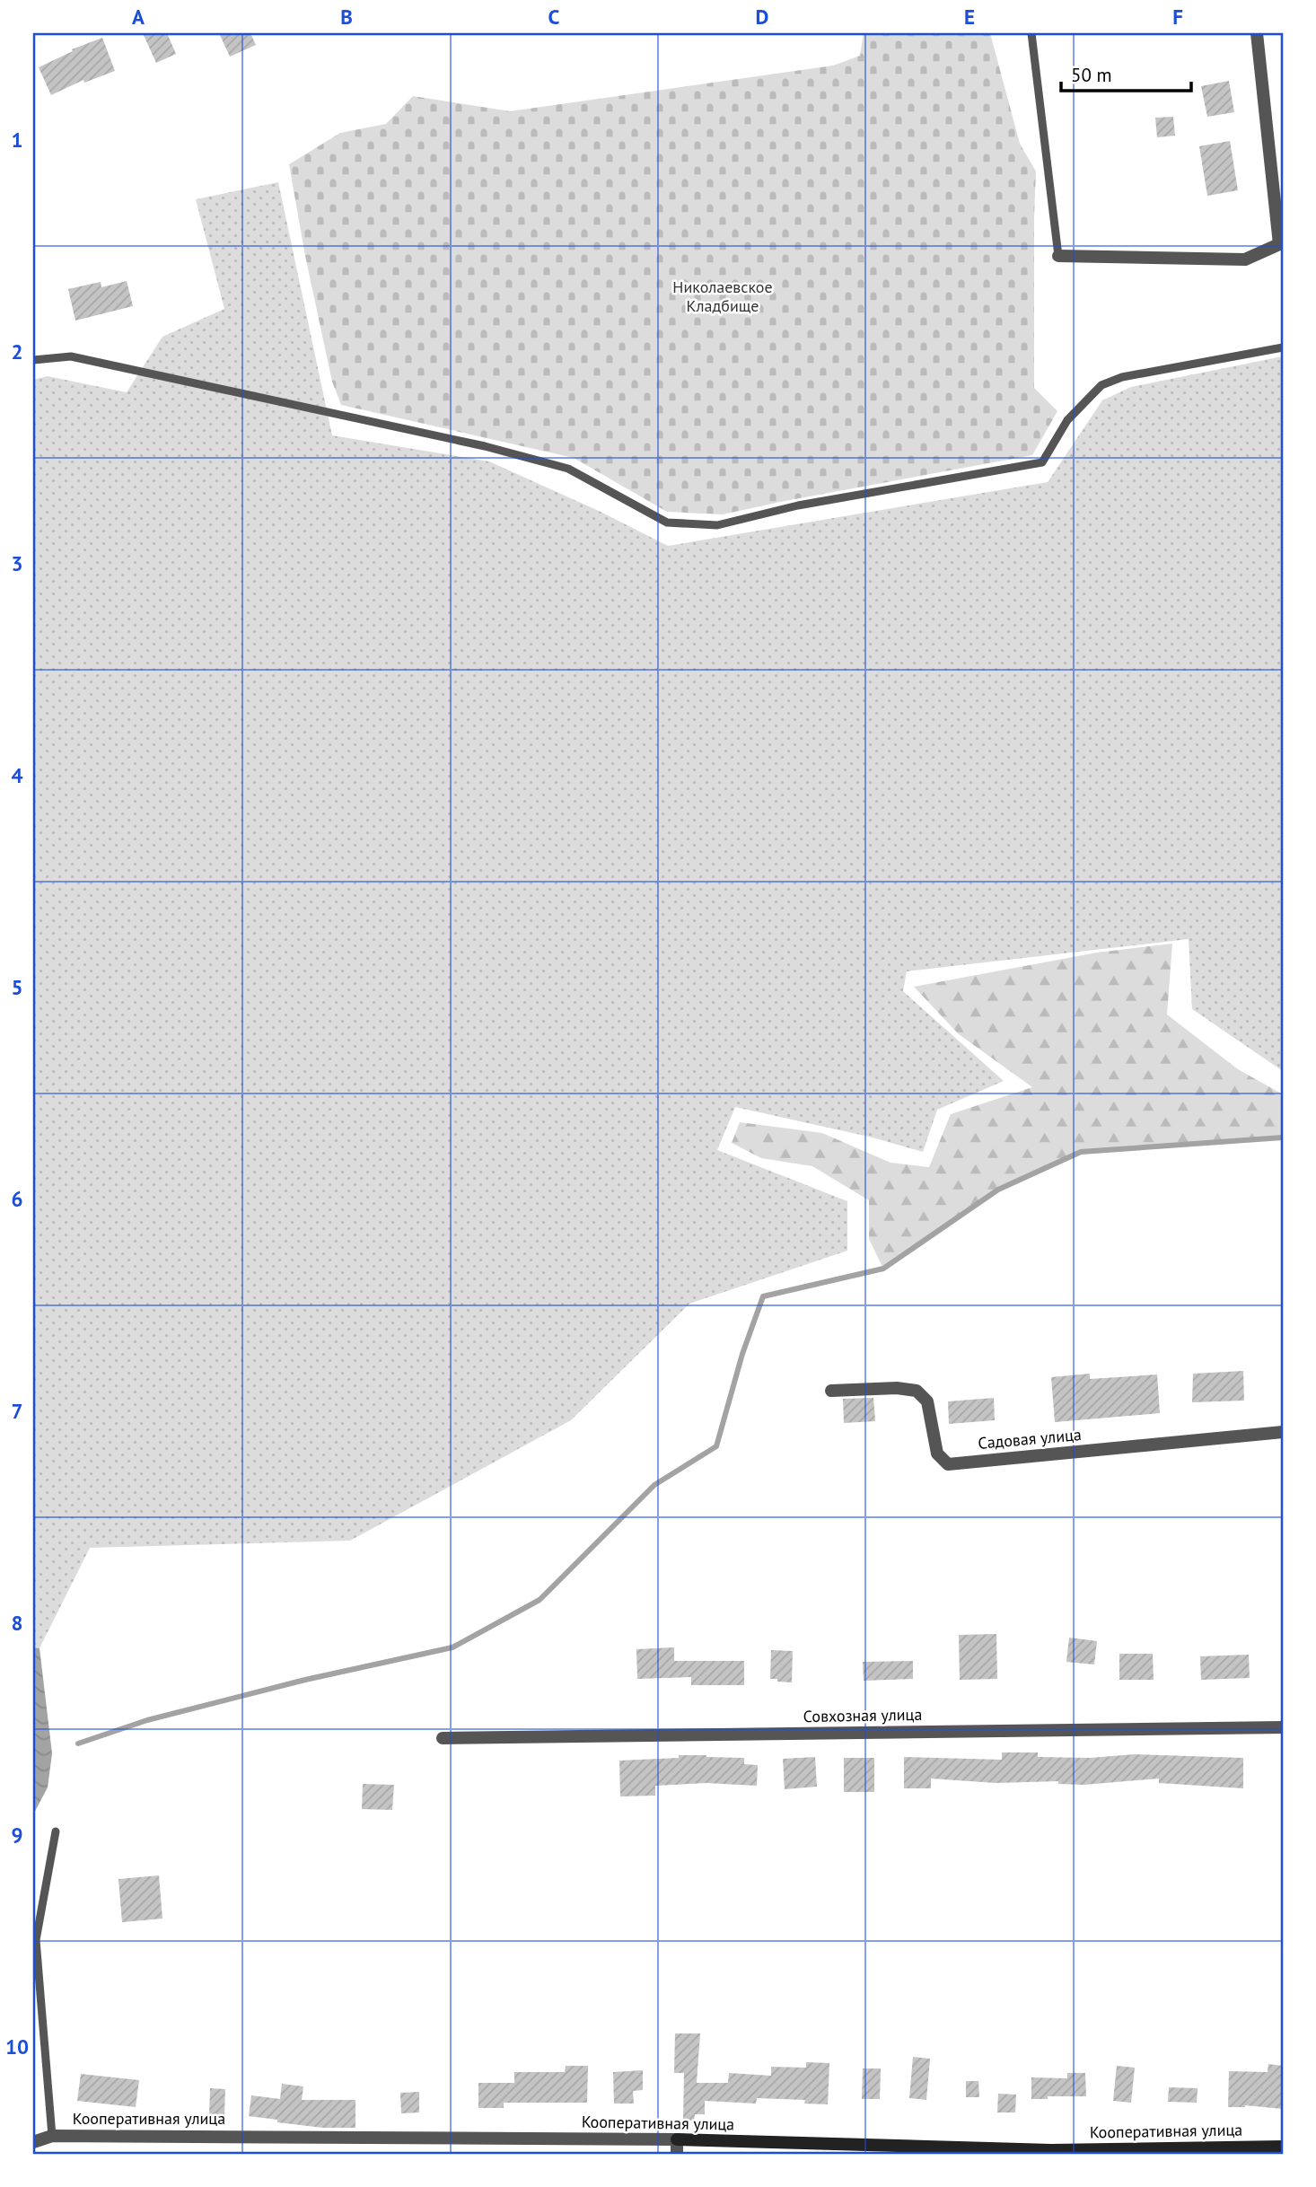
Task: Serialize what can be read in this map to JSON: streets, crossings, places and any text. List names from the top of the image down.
{
  "streets": {
    "street": ["Садовая улица", "Совхозная улица", "Кооперативная улица"]
  },
  "parks": ["Николаевское Кладбище"],
  "scale_bar": "50 m",
  "grid": {
    "columns": [
      "A",
      "B",
      "C",
      "D",
      "E",
      "F"
    ],
    "rows": [
      "1",
      "2",
      "3",
      "4",
      "5",
      "6",
      "7",
      "8",
      "9",
      "10"
    ]
  }
}
